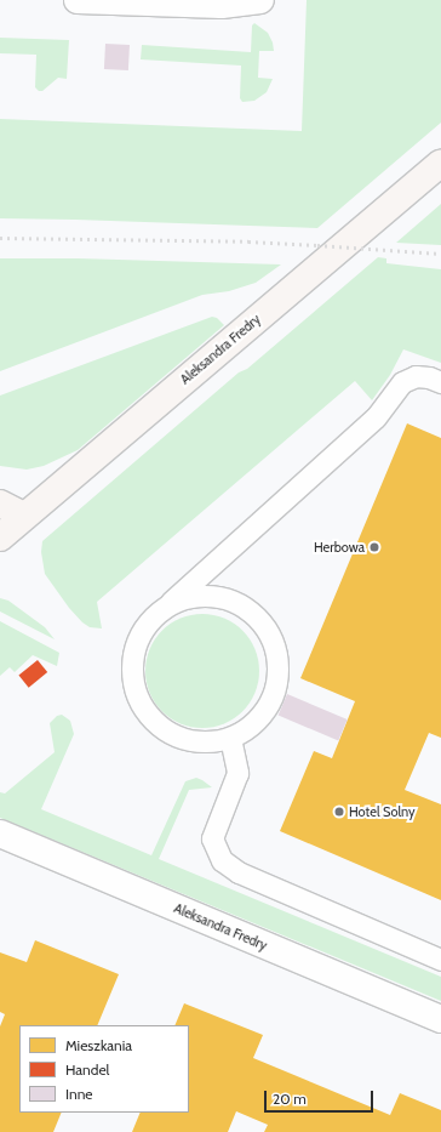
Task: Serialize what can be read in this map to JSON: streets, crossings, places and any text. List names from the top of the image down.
{
  "streets": {
    "street": ["Aleksandra Fredry"]
  },
  "places": ["Herbowa", "Hotel Solny"],
  "legend": ["Mieszkania", "Handel", "Inne"],
  "scale_bar": "20 m"
}
